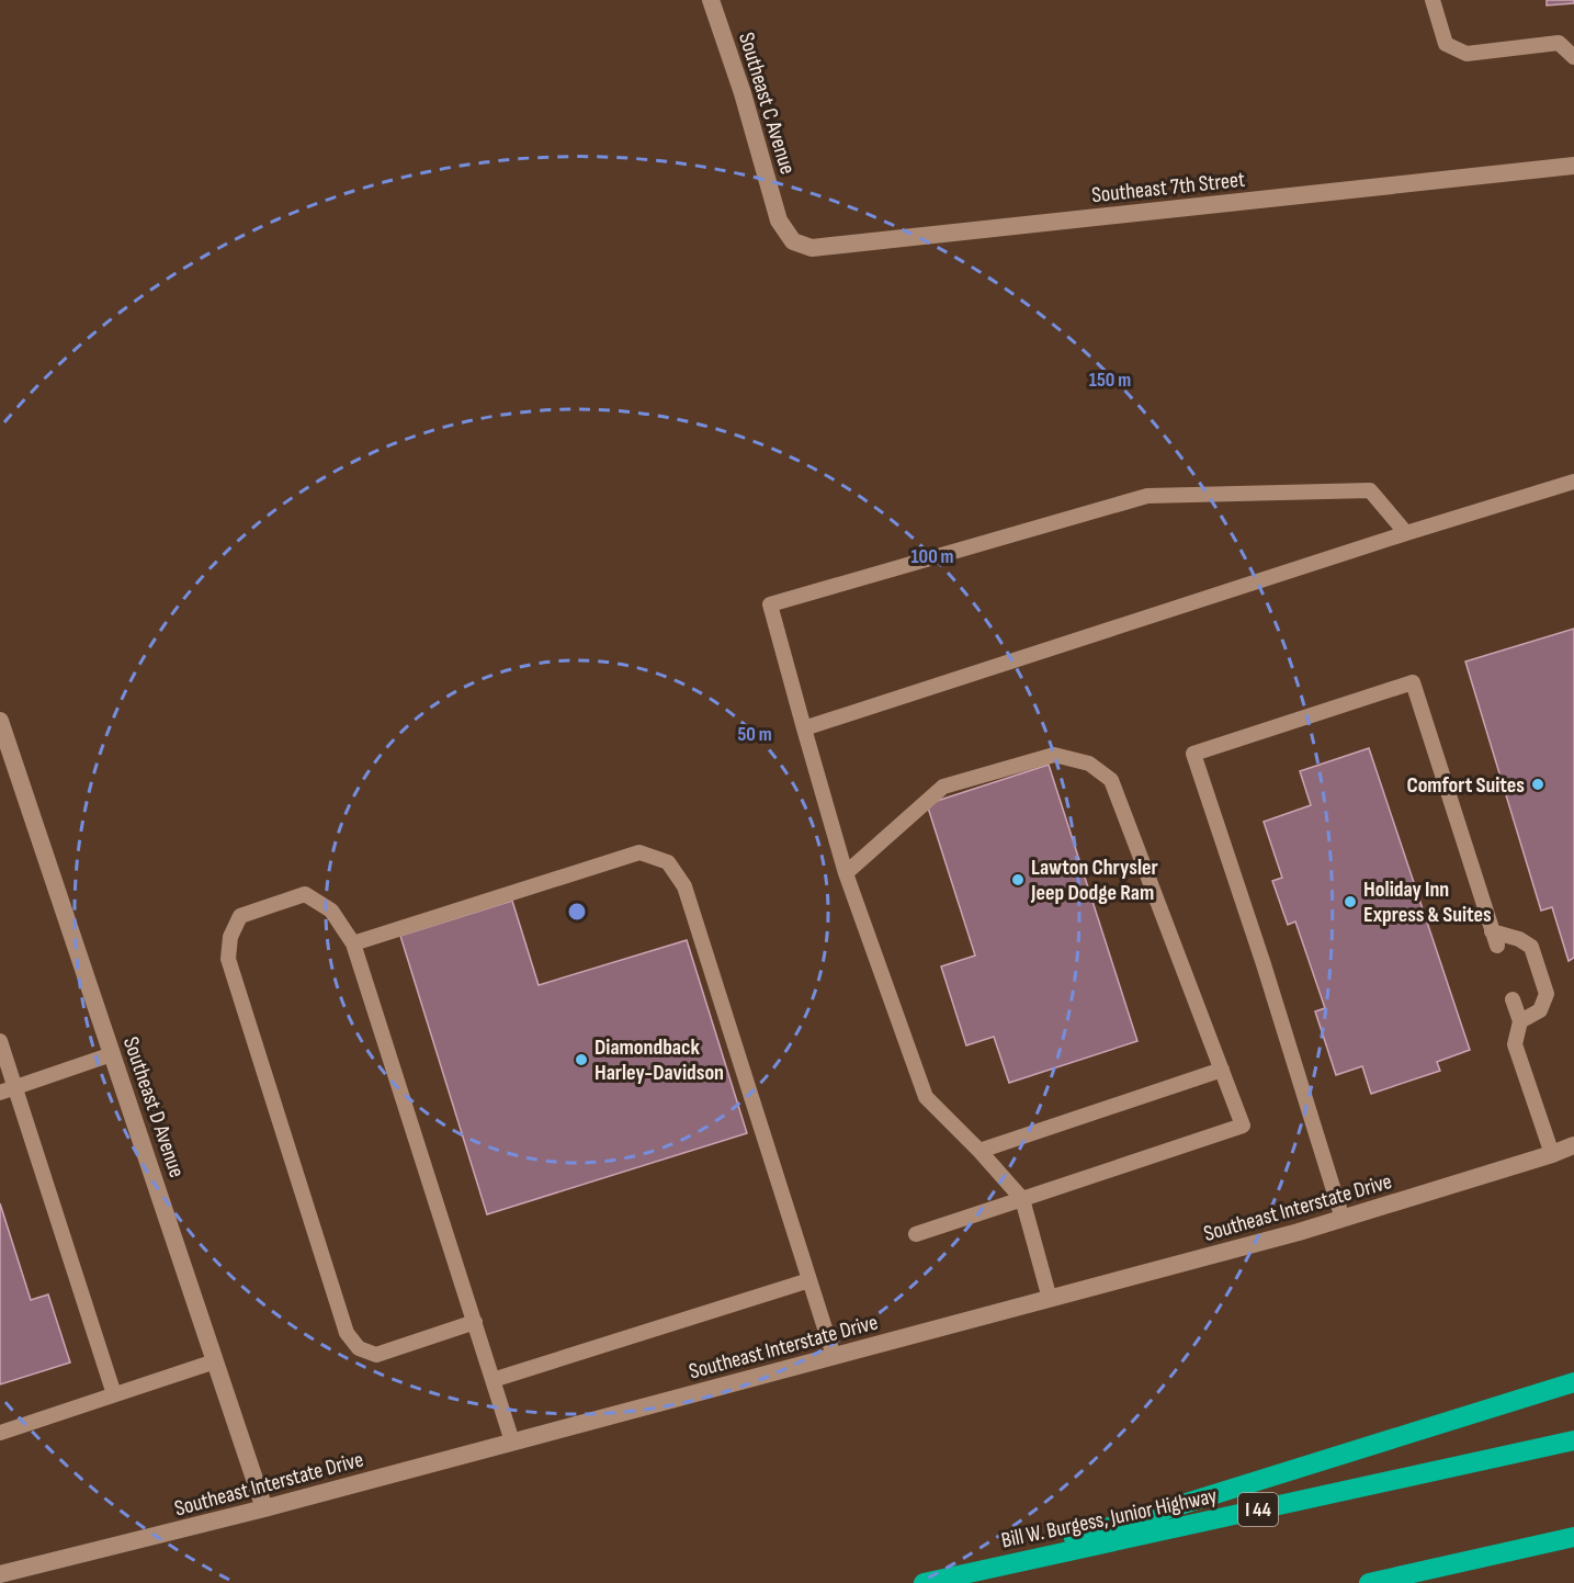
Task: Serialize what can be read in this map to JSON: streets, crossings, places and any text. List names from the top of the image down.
{
  "streets": {
    "highway": ["I 44", "Bill W. Burgess, Junior Highway"],
    "street": [
      "Southeast C Avenue",
      "Southeast 7th Street",
      "Southeast D Avenue",
      "Southeast Interstate Drive"
    ]
  },
  "crossings": [
    ["Southeast C Avenue", "Southeast 7th Street"],
    ["Southeast D Avenue", "Southeast Interstate Drive"]
  ],
  "places": [
    "Comfort Suites",
    "Lawton Chrysler Jeep Dodge Ram",
    "Holiday Inn Express & Suites",
    "Diamondback Harley-Davidson"
  ],
  "rings": ["150 m", "100 m", "50 m"]
}
